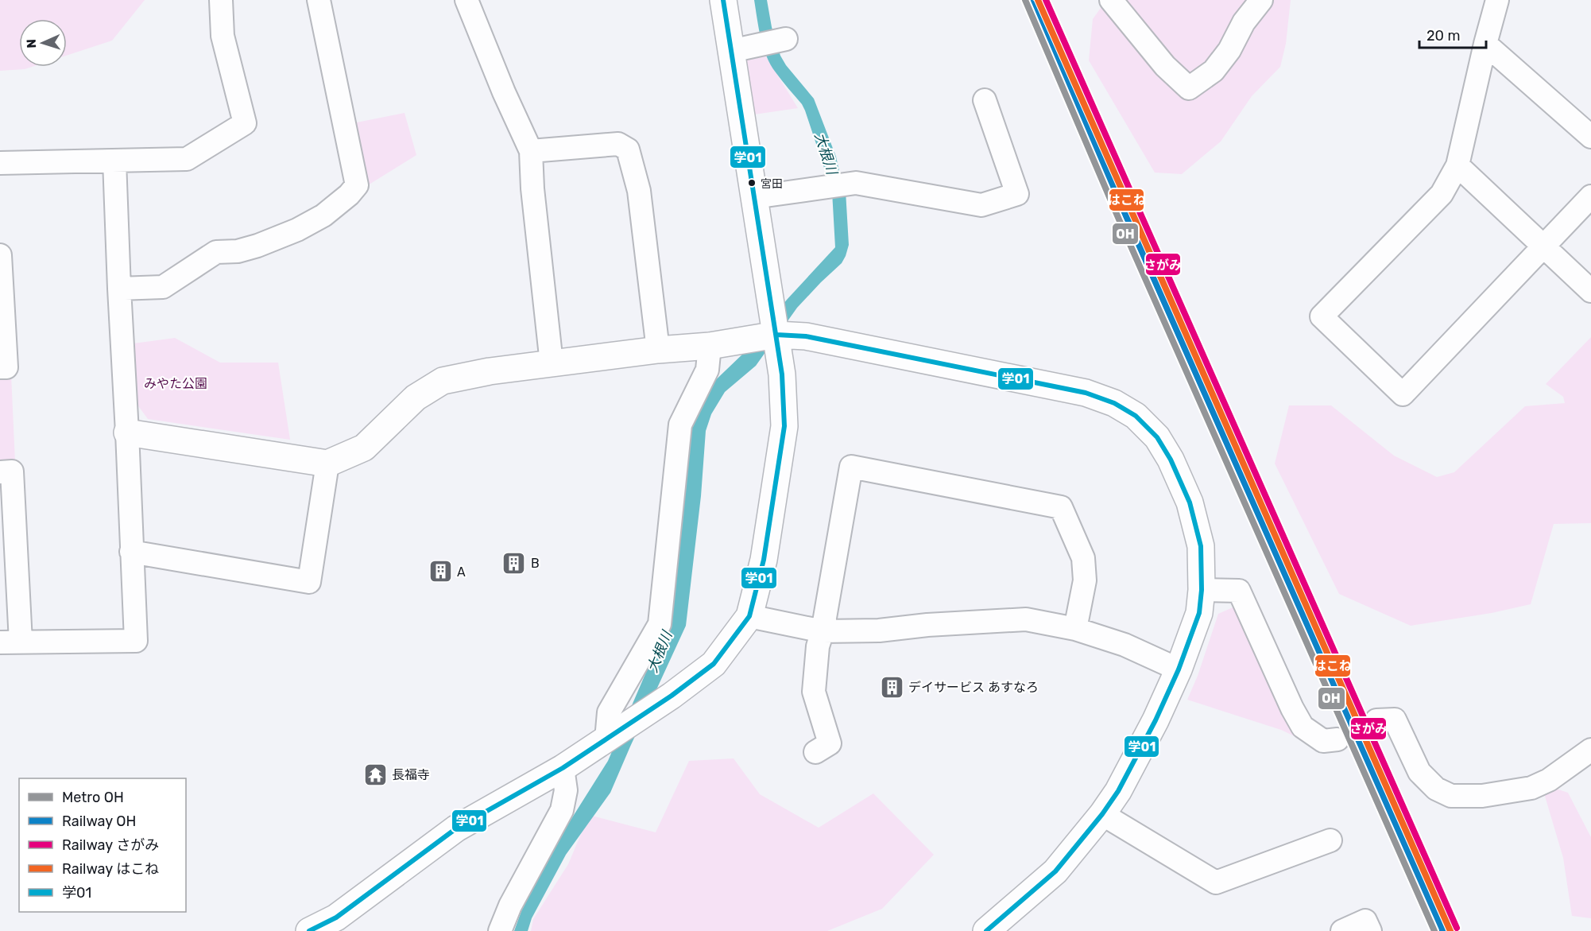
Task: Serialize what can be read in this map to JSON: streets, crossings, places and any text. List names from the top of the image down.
{
  "water": ["大根川"],
  "parks": ["みやた公園"],
  "places": {
    "other": ["宮田"],
    "building": ["B", "A", "デイサービス あすなろ"],
    "temple": ["長福寺"]
  },
  "lines": [
    "metro line OH",
    "rail line さがみ",
    "rail line はこね",
    "transit line 学01",
    "rail line OH"
  ],
  "legend": [
    "Metro OH",
    "Railway OH",
    "Railway さがみ",
    "Railway はこね",
    "学01"
  ],
  "scale_bar": "20 m",
  "north": "left"
}
